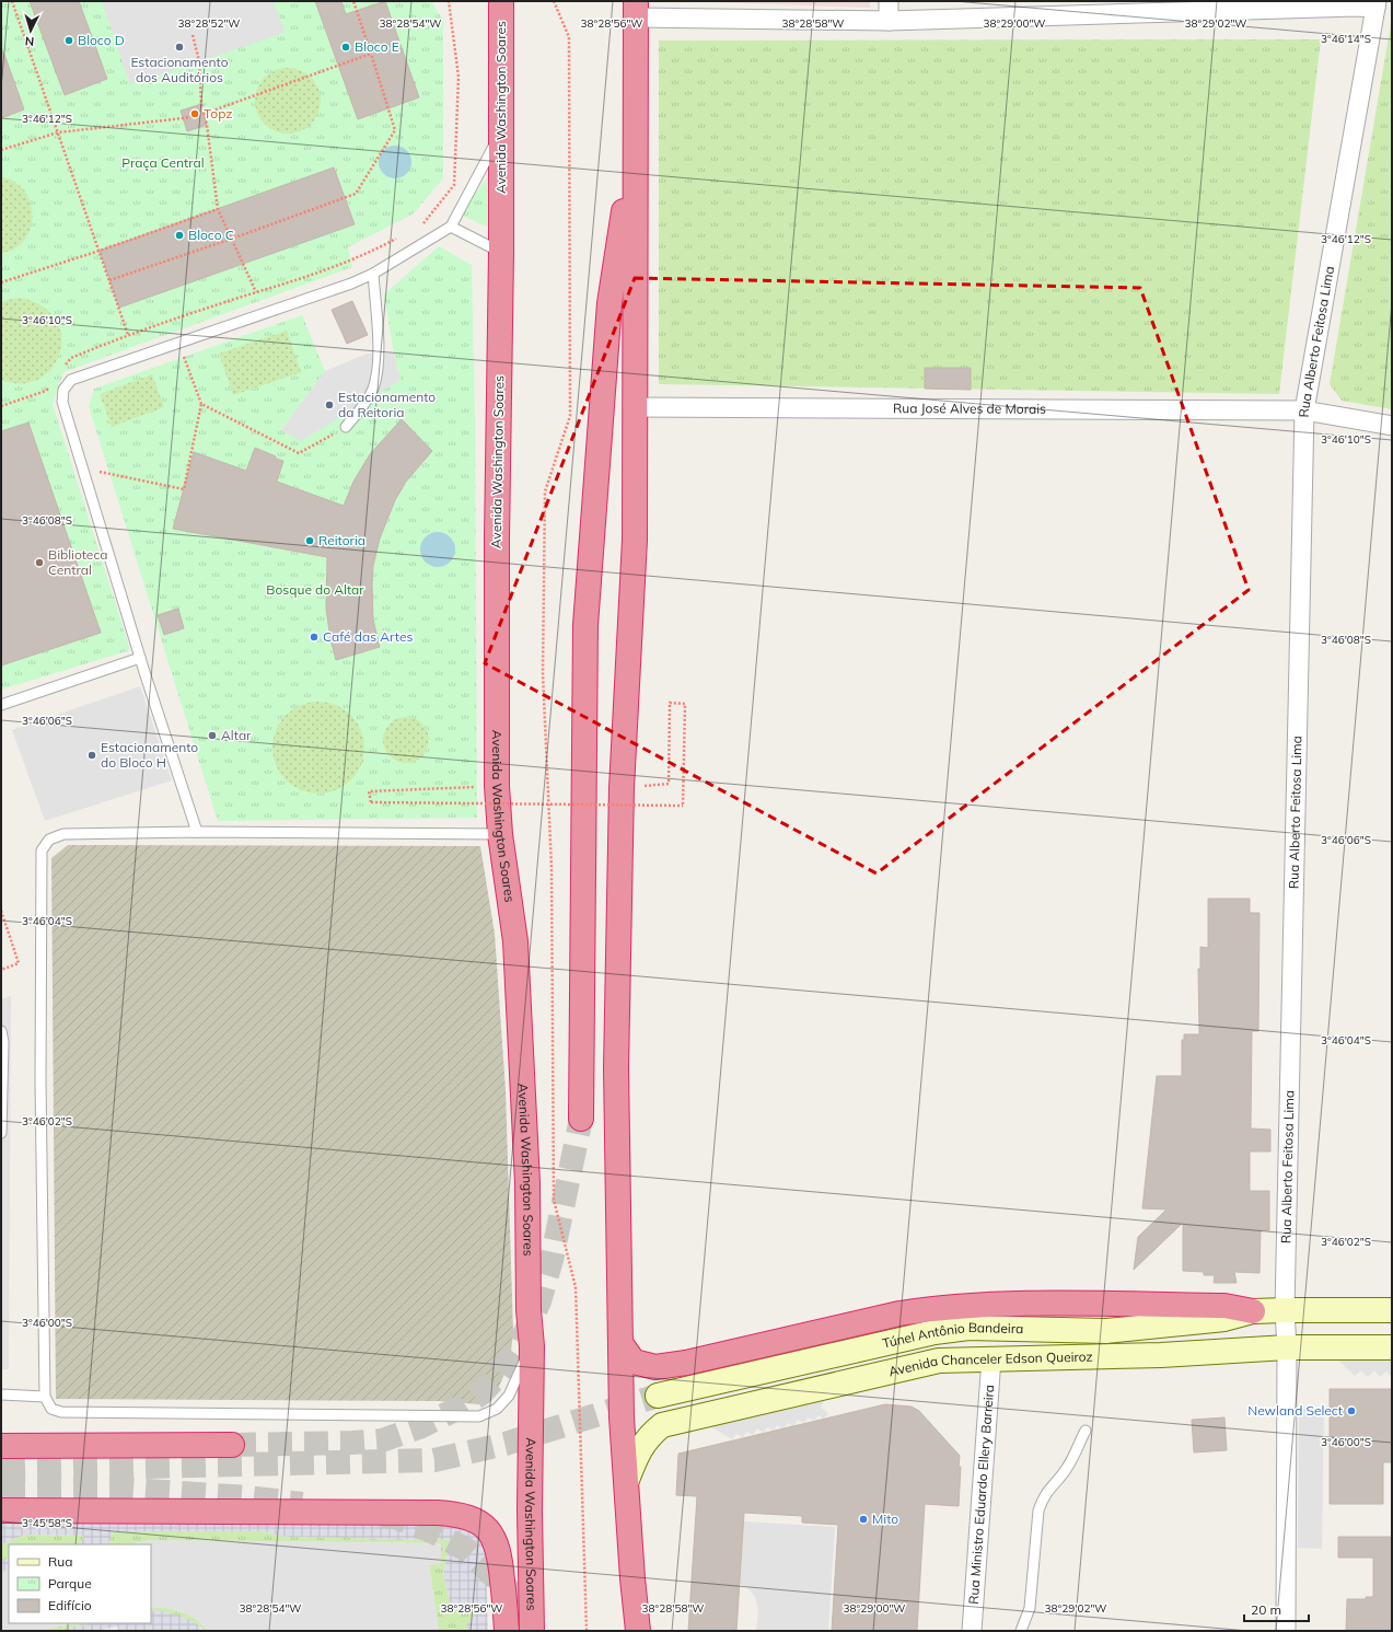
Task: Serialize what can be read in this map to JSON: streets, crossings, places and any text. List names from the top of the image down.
{
  "streets": {
    "highway": ["Avenida Washington Soares"],
    "main road": ["Túnel Antônio Bandeira", "Avenida Chanceler Edson Queiroz"],
    "street": ["Rua Alberto Feitosa Lima", "Rua José Alves de Morais", "Rua Ministro Eduardo Ellery Barreira"]
  },
  "crossings": [
    ["Rua Alberto Feitosa Lima", "Rua José Alves de Morais"],
    ["Rua Alberto Feitosa Lima", "Avenida Chanceler Edson Queiroz"],
    ["Avenida Chanceler Edson Queiroz", "Rua Ministro Eduardo Ellery Barreira"]
  ],
  "parks": ["Praça Central", "Bosque do Altar"],
  "places": [
    "Bloco D",
    "Estacionamento dos Auditórios",
    "Bloco E",
    "Topz",
    "Bloco C",
    "Estacionamento da Reitoria",
    "Reitoria",
    "Biblioteca Central",
    "Café das Artes",
    "Altar",
    "Estacionamento do Bloco H",
    "Newland Select",
    "Mito"
  ],
  "legend": ["Rua", "Parque", "Edifício"],
  "scale_bar": "20 m",
  "north": "bottom",
  "coordinates": [
    "38°28'52\"W",
    "38°28'54\"W",
    "38°28'56\"W",
    "38°28'58\"W",
    "38°29'00\"W",
    "38°29'02\"W",
    "3°46'14\"S",
    "3°46'12\"S",
    "3°46'10\"S",
    "3°46'08\"S",
    "3°46'06\"S",
    "3°46'04\"S",
    "3°46'02\"S",
    "3°46'00\"S",
    "3°45'58\"S"
  ]
}
